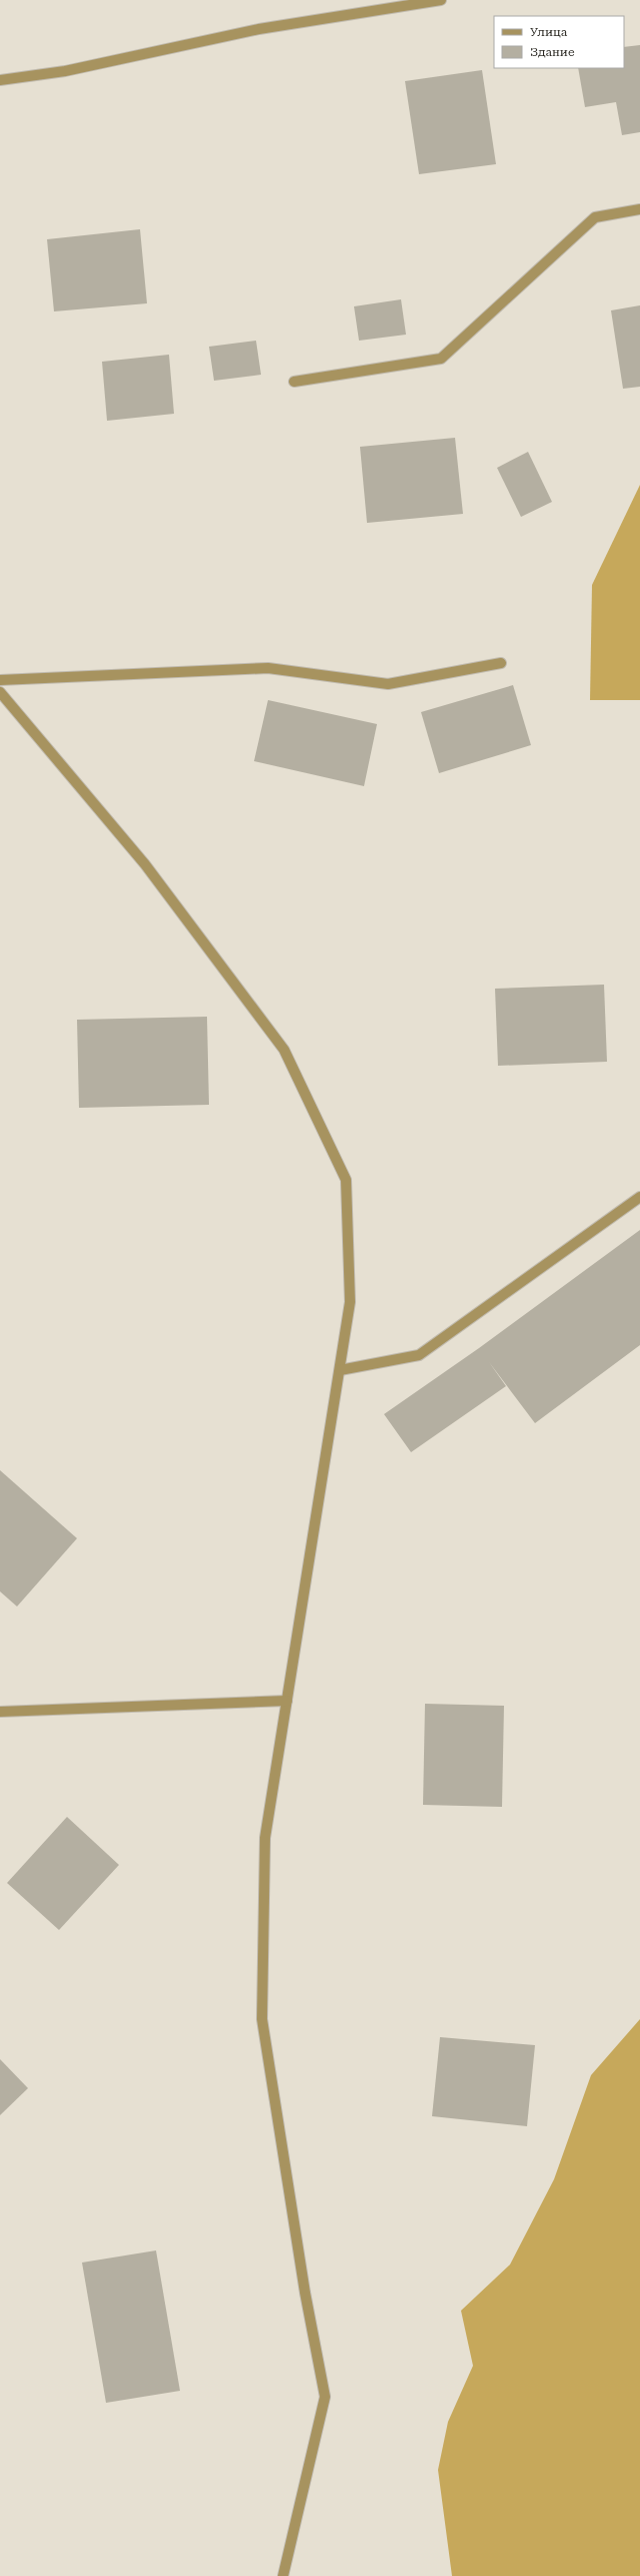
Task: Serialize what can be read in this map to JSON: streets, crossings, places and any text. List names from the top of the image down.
{
  "legend": ["Улица", "Здание"]
}
